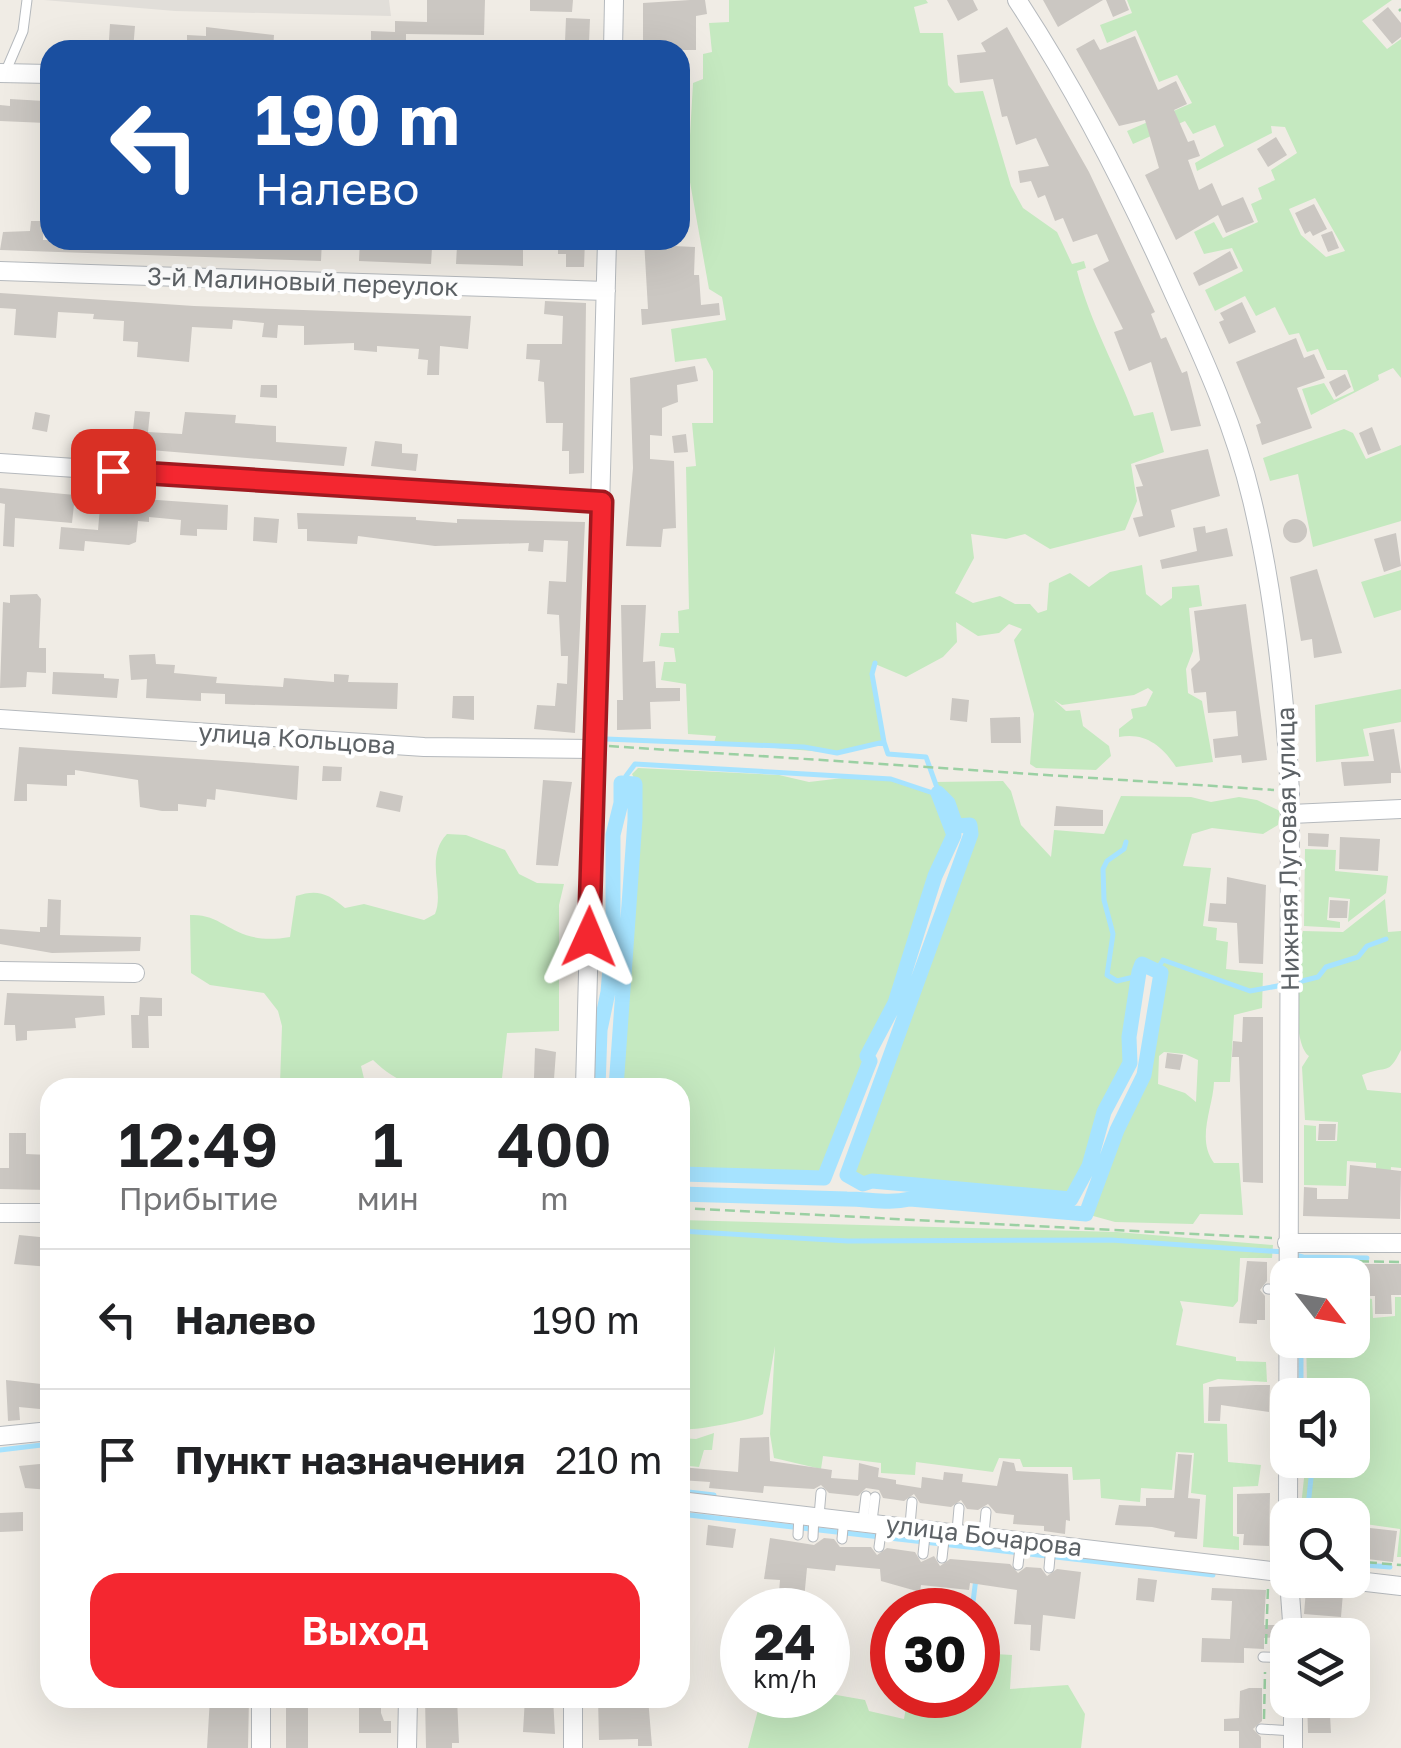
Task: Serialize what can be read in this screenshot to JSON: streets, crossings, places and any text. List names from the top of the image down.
{
  "streets": {
    "street": [
      "3-й Малиновый переулок",
      "улица Кольцова",
      "Нижняя Луговая улица",
      "улица Бочарова"
    ]
  },
  "north": "bottom right",
  "page": {
    "turn": ["190 m", "Налево"],
    "eta": [
      "12:49",
      "Прибытие",
      "1",
      "мин",
      "400",
      "m"
    ],
    "list": [
      {
        "name": "Налево",
        "value": "190 m"
      },
      {
        "name": "Пункт назначения",
        "value": "210 m"
      }
    ],
    "buttons": "Выход",
    "speed": "24 km/h",
    "limit": "30"
  }
}
